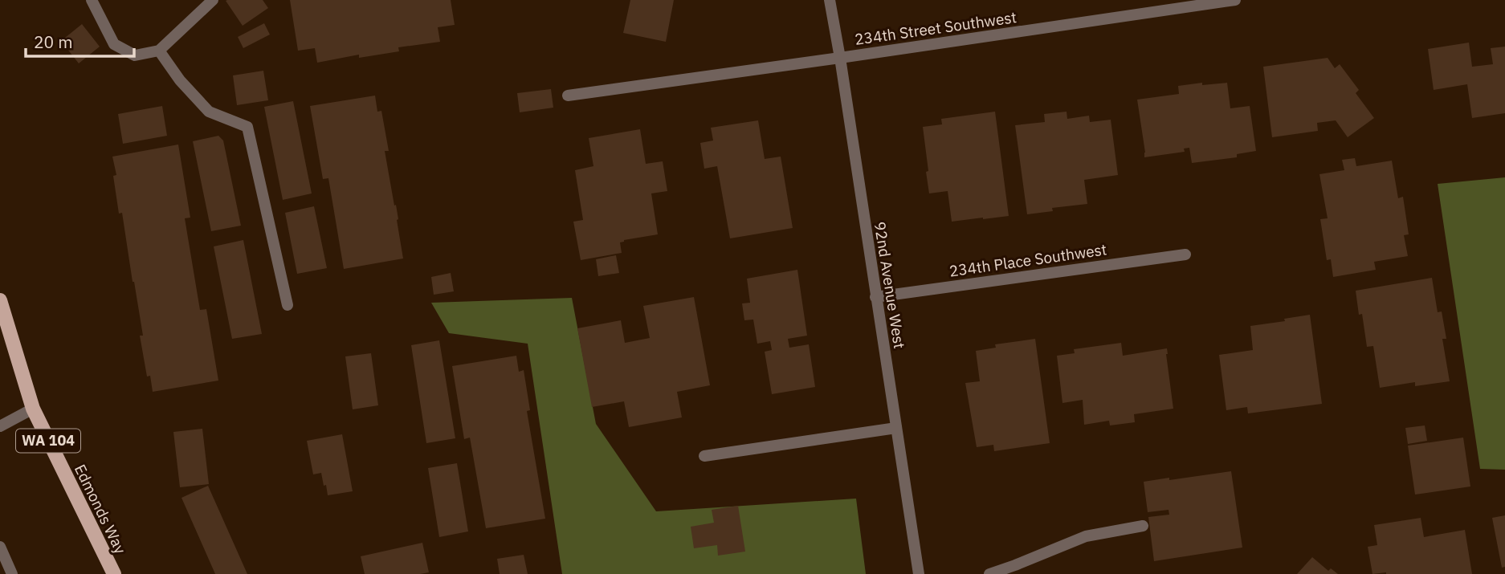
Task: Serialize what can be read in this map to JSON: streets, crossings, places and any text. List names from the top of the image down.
{
  "streets": {
    "main road": ["WA 104", "Edmonds Way"],
    "street": ["234th Street Southwest", "234th Place Southwest", "92nd Avenue West"]
  },
  "crossings": [
    ["234th Street Southwest", "92nd Avenue West"],
    ["234th Place Southwest", "92nd Avenue West"]
  ],
  "scale_bar": "20 m"
}
